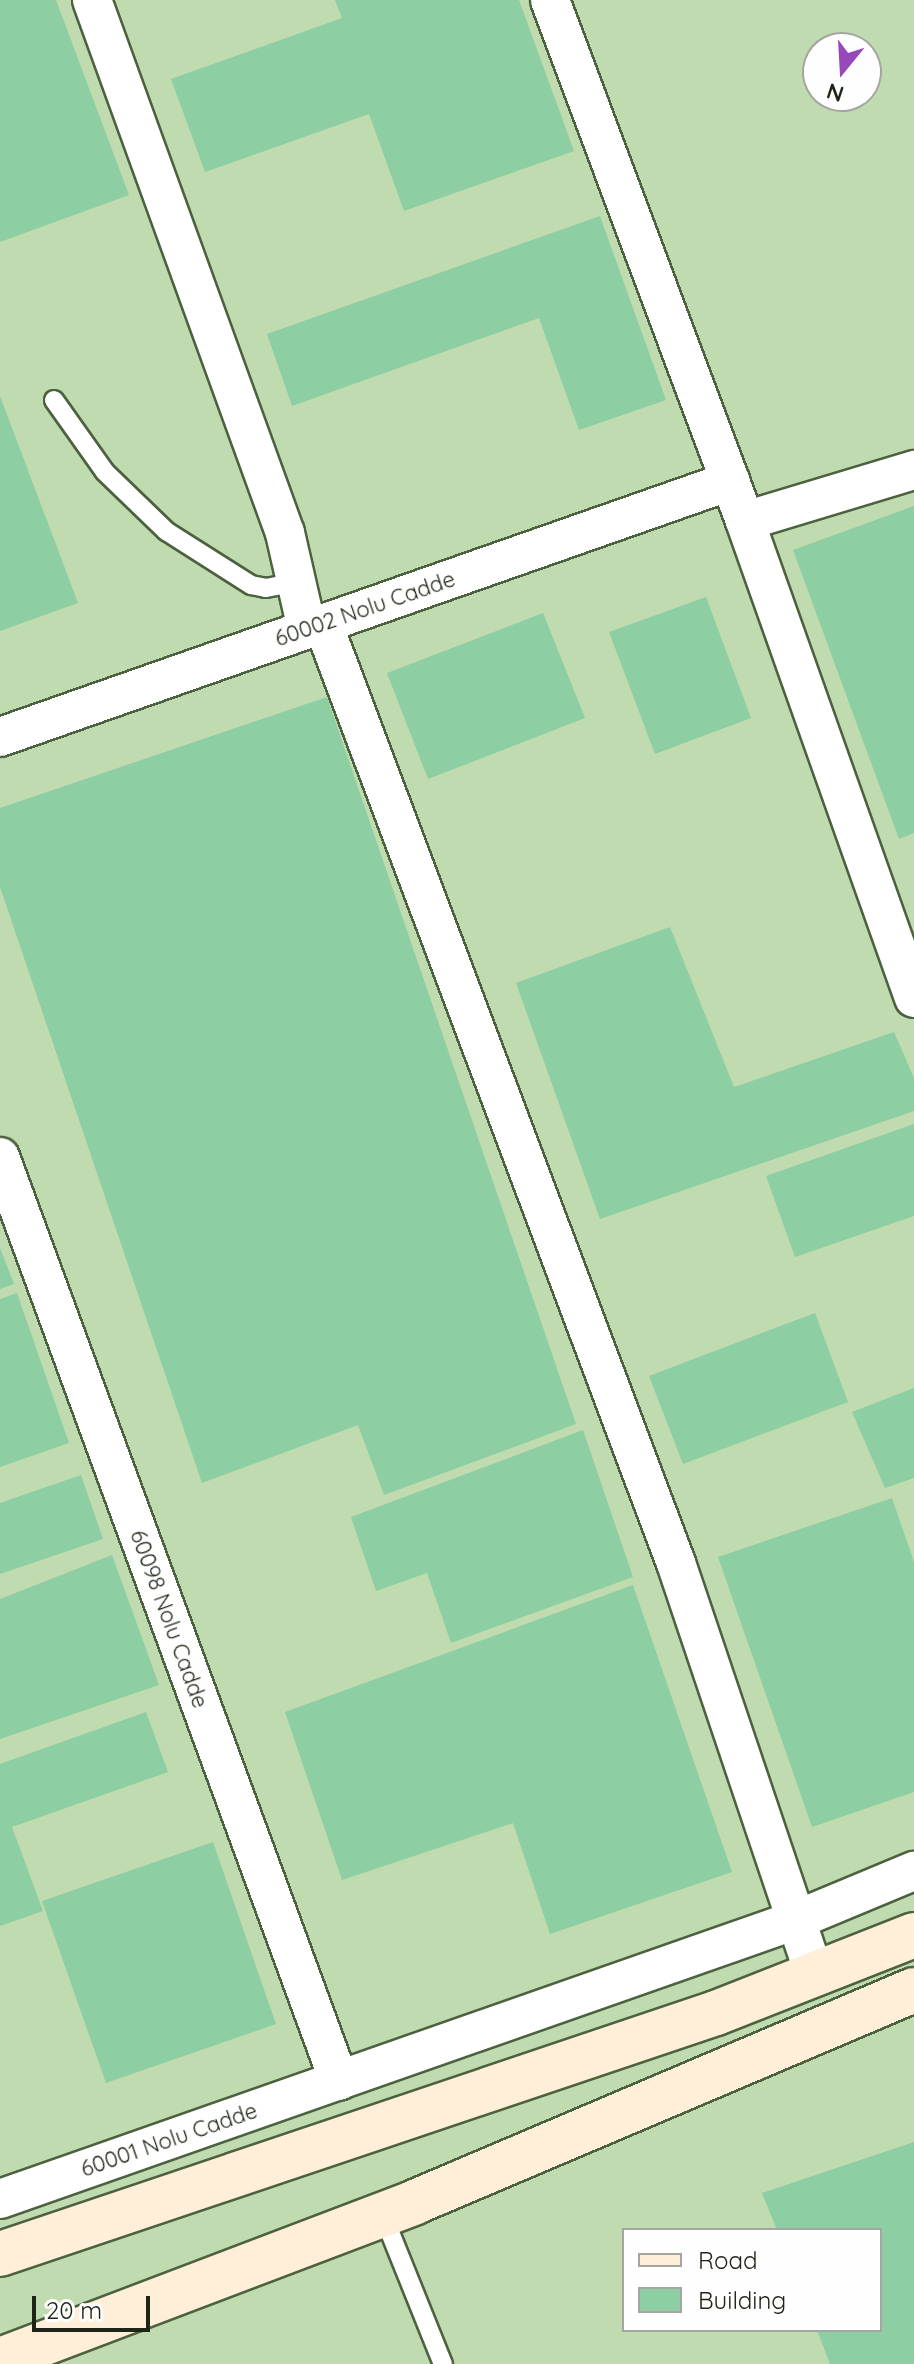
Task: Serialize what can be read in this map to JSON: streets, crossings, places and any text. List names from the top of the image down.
{
  "streets": {
    "street": ["60002 Nolu Cadde", "60098 Nolu Cadde", "60001 Nolu Cadde"]
  },
  "crossings": [
    ["60098 Nolu Cadde", "60001 Nolu Cadde"]
  ],
  "legend": ["Road", "Building"],
  "scale_bar": "20 m",
  "north": "bottom"
}
